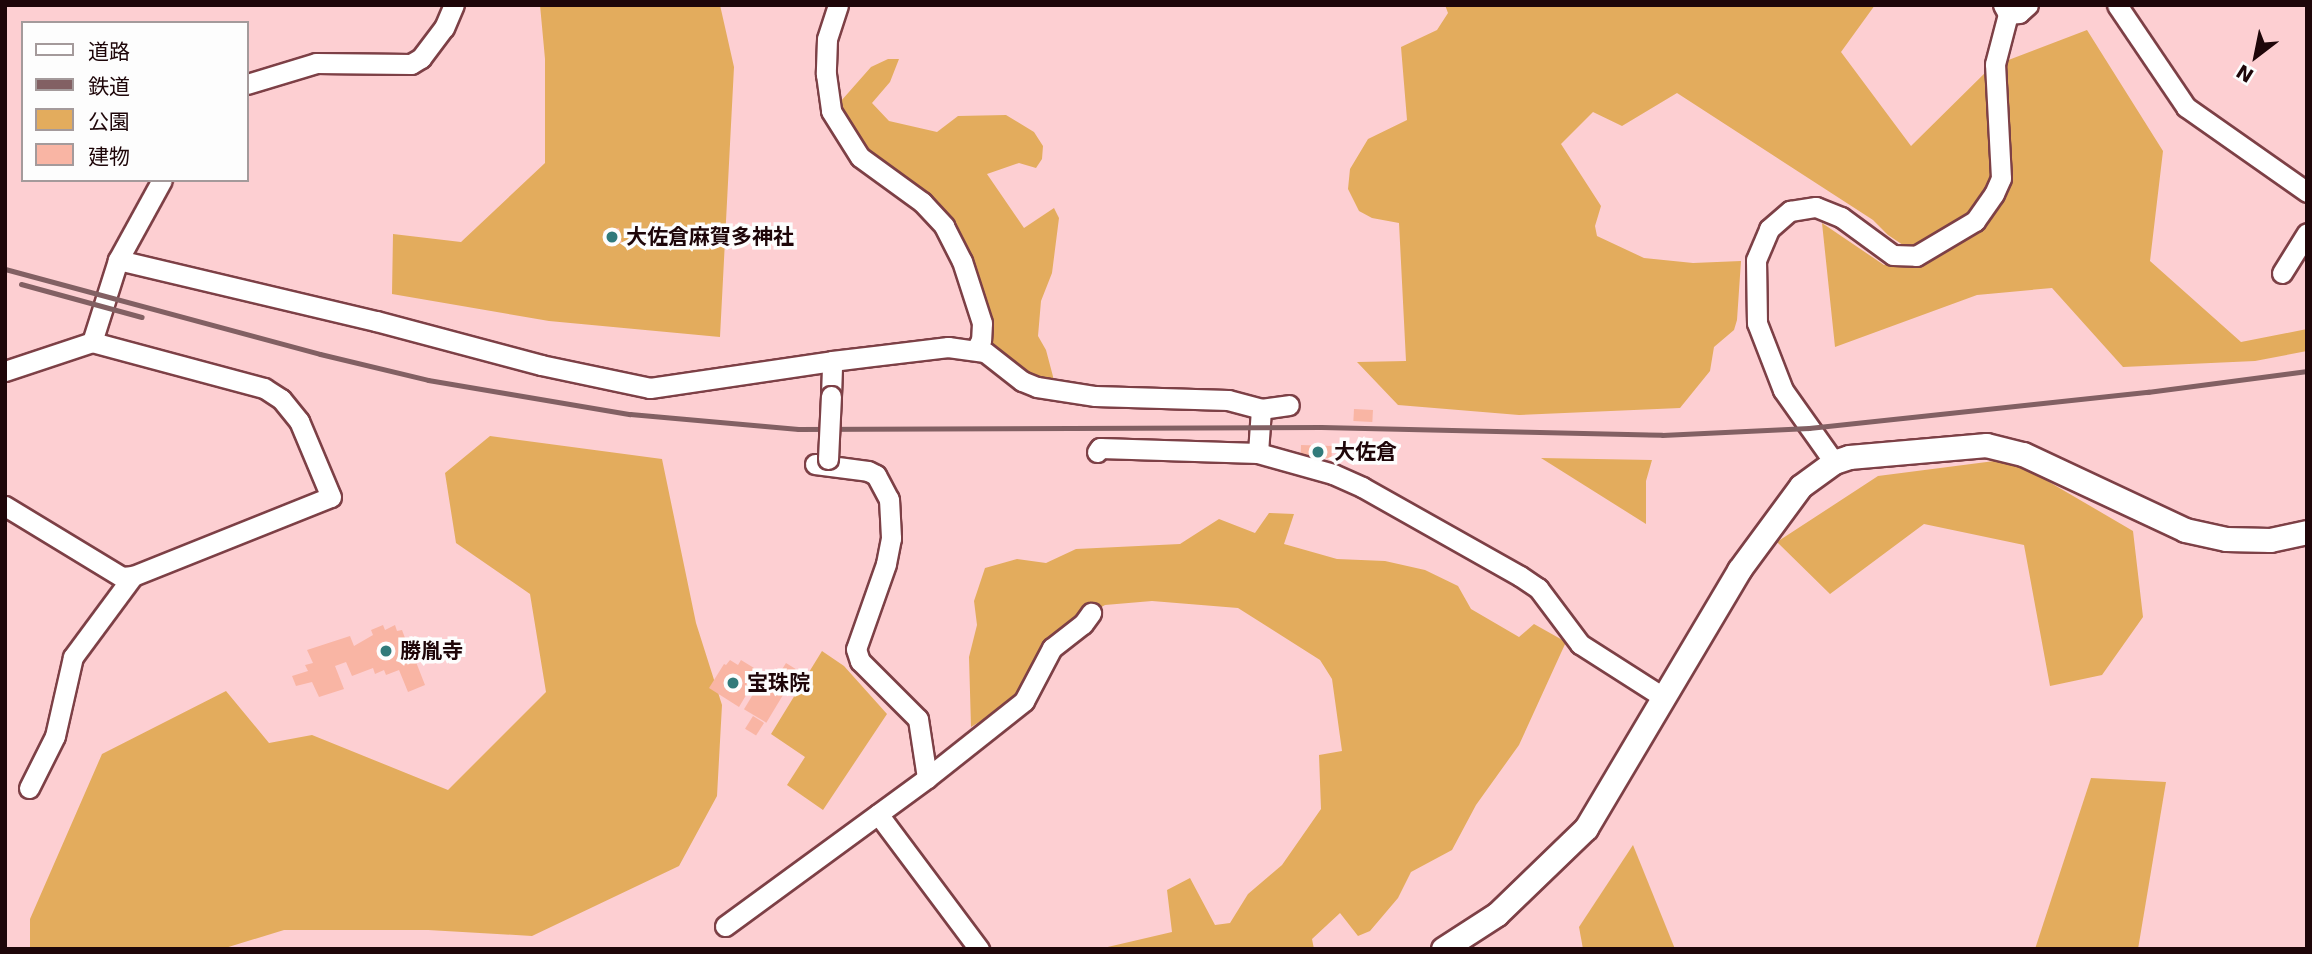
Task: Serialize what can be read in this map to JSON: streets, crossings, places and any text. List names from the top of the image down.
{
  "places": [
    "大佐倉麻賀多神社",
    "大佐倉",
    "勝胤寺",
    "宝珠院"
  ],
  "legend": [
    "道路",
    "鉄道",
    "公園",
    "建物"
  ],
  "north": "bottom left"
}
